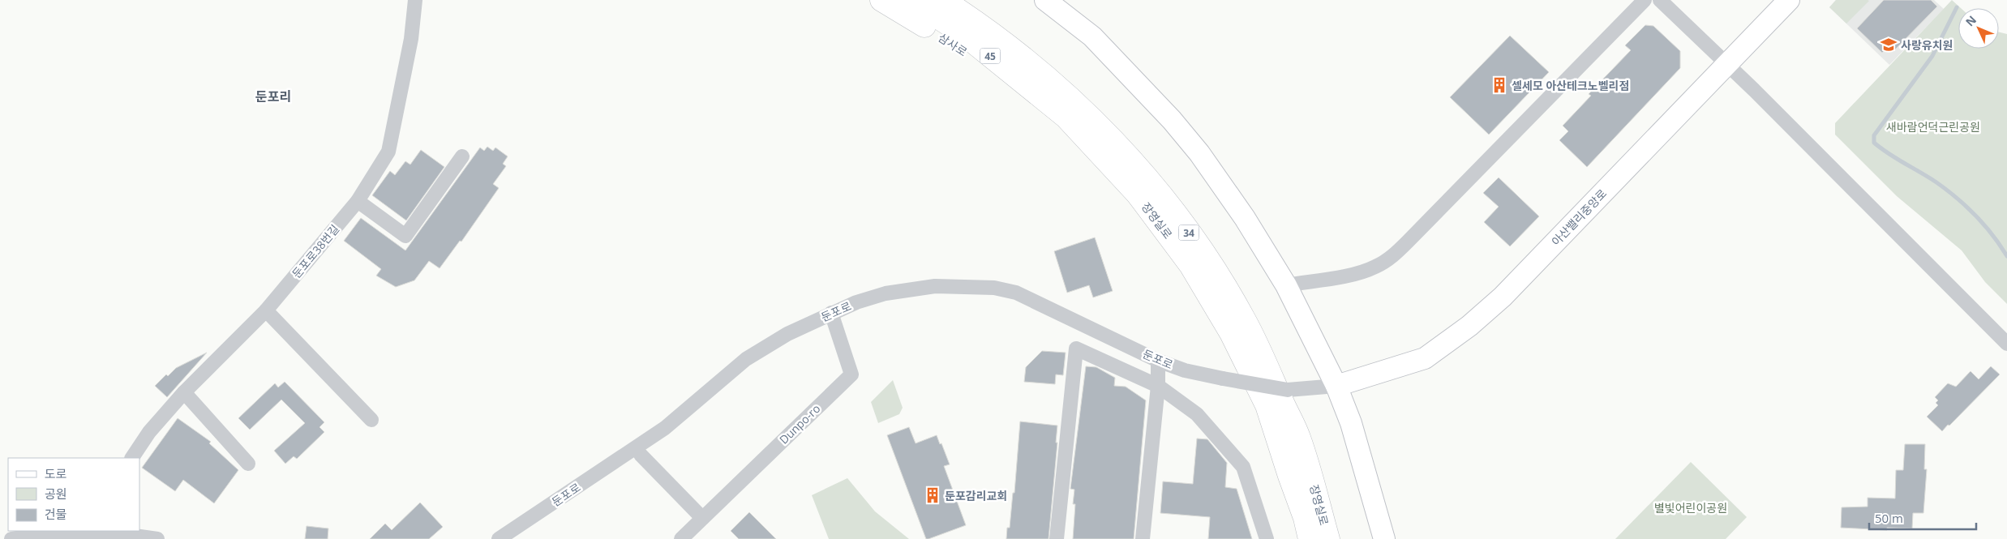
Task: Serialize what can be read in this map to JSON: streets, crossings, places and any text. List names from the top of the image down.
{
  "streets": {
    "highway": [
      "삼사로",
      "45",
      "장영실로",
      "34"
    ],
    "street": [
      "아산밸리중앙로",
      "둔포로38번길",
      "둔포로",
      "Dunpo-ro"
    ]
  },
  "crossings": [
    ["삼사로", "장영실로"],
    ["아산밸리중앙로", "둔포로"],
    ["둔포로", "Dunpo-ro"]
  ],
  "districts": ["둔포리"],
  "parks": ["새바람언덕근린공원", "별빛어린이공원"],
  "places": {
    "school or university": ["사랑유치원"],
    "building": ["셀세모 아산테크노벨리점", "둔포감리교회"]
  },
  "legend": ["도로", "공원", "건물"],
  "scale_bar": "50 m",
  "north": "top left"
}
